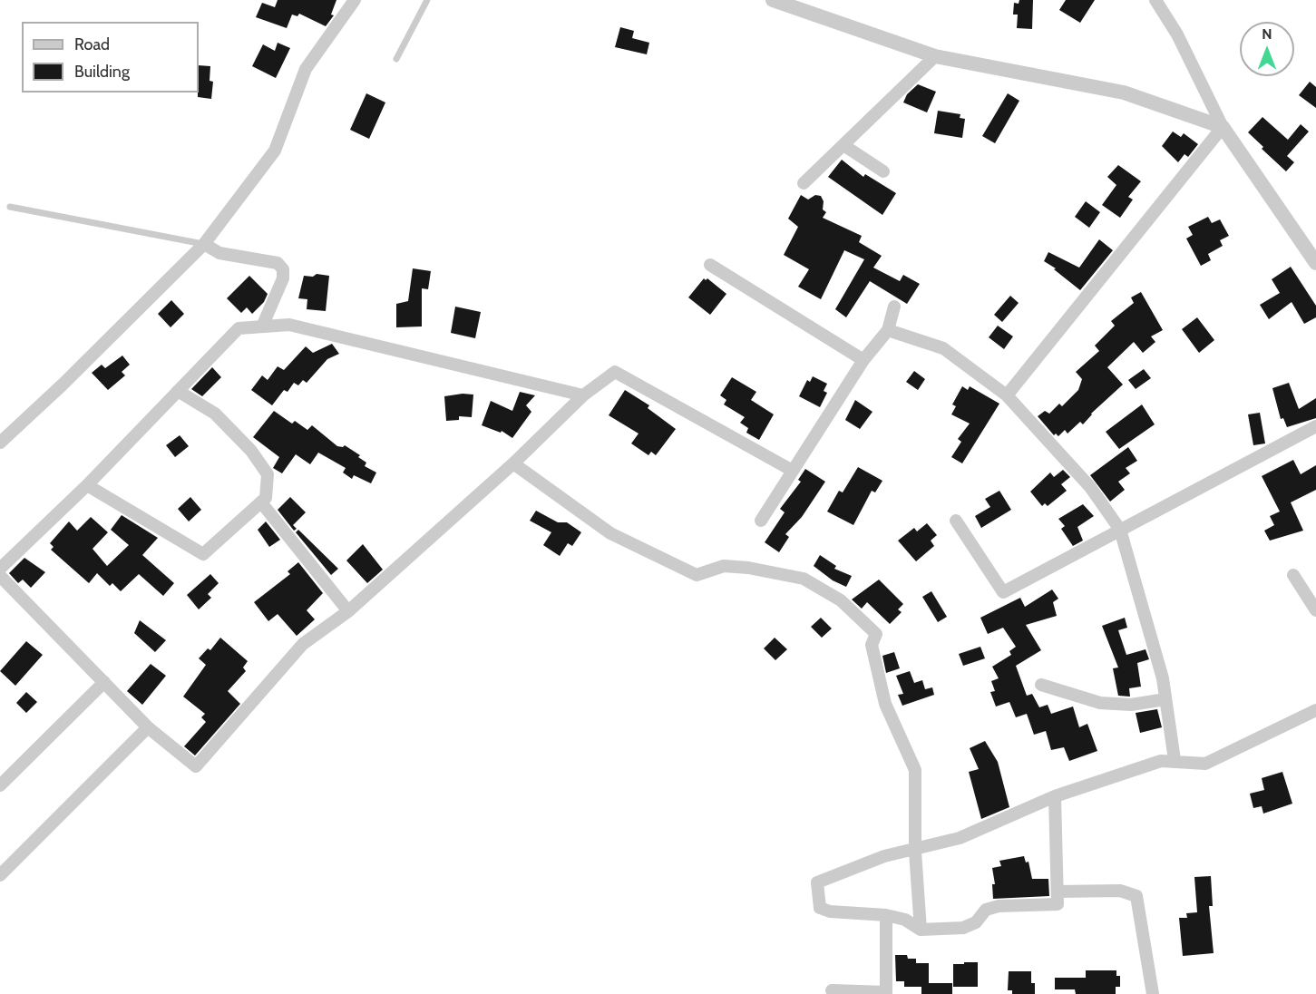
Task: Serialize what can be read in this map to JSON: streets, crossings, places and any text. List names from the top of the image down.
{
  "legend": ["Road", "Building"],
  "north": "top"
}
